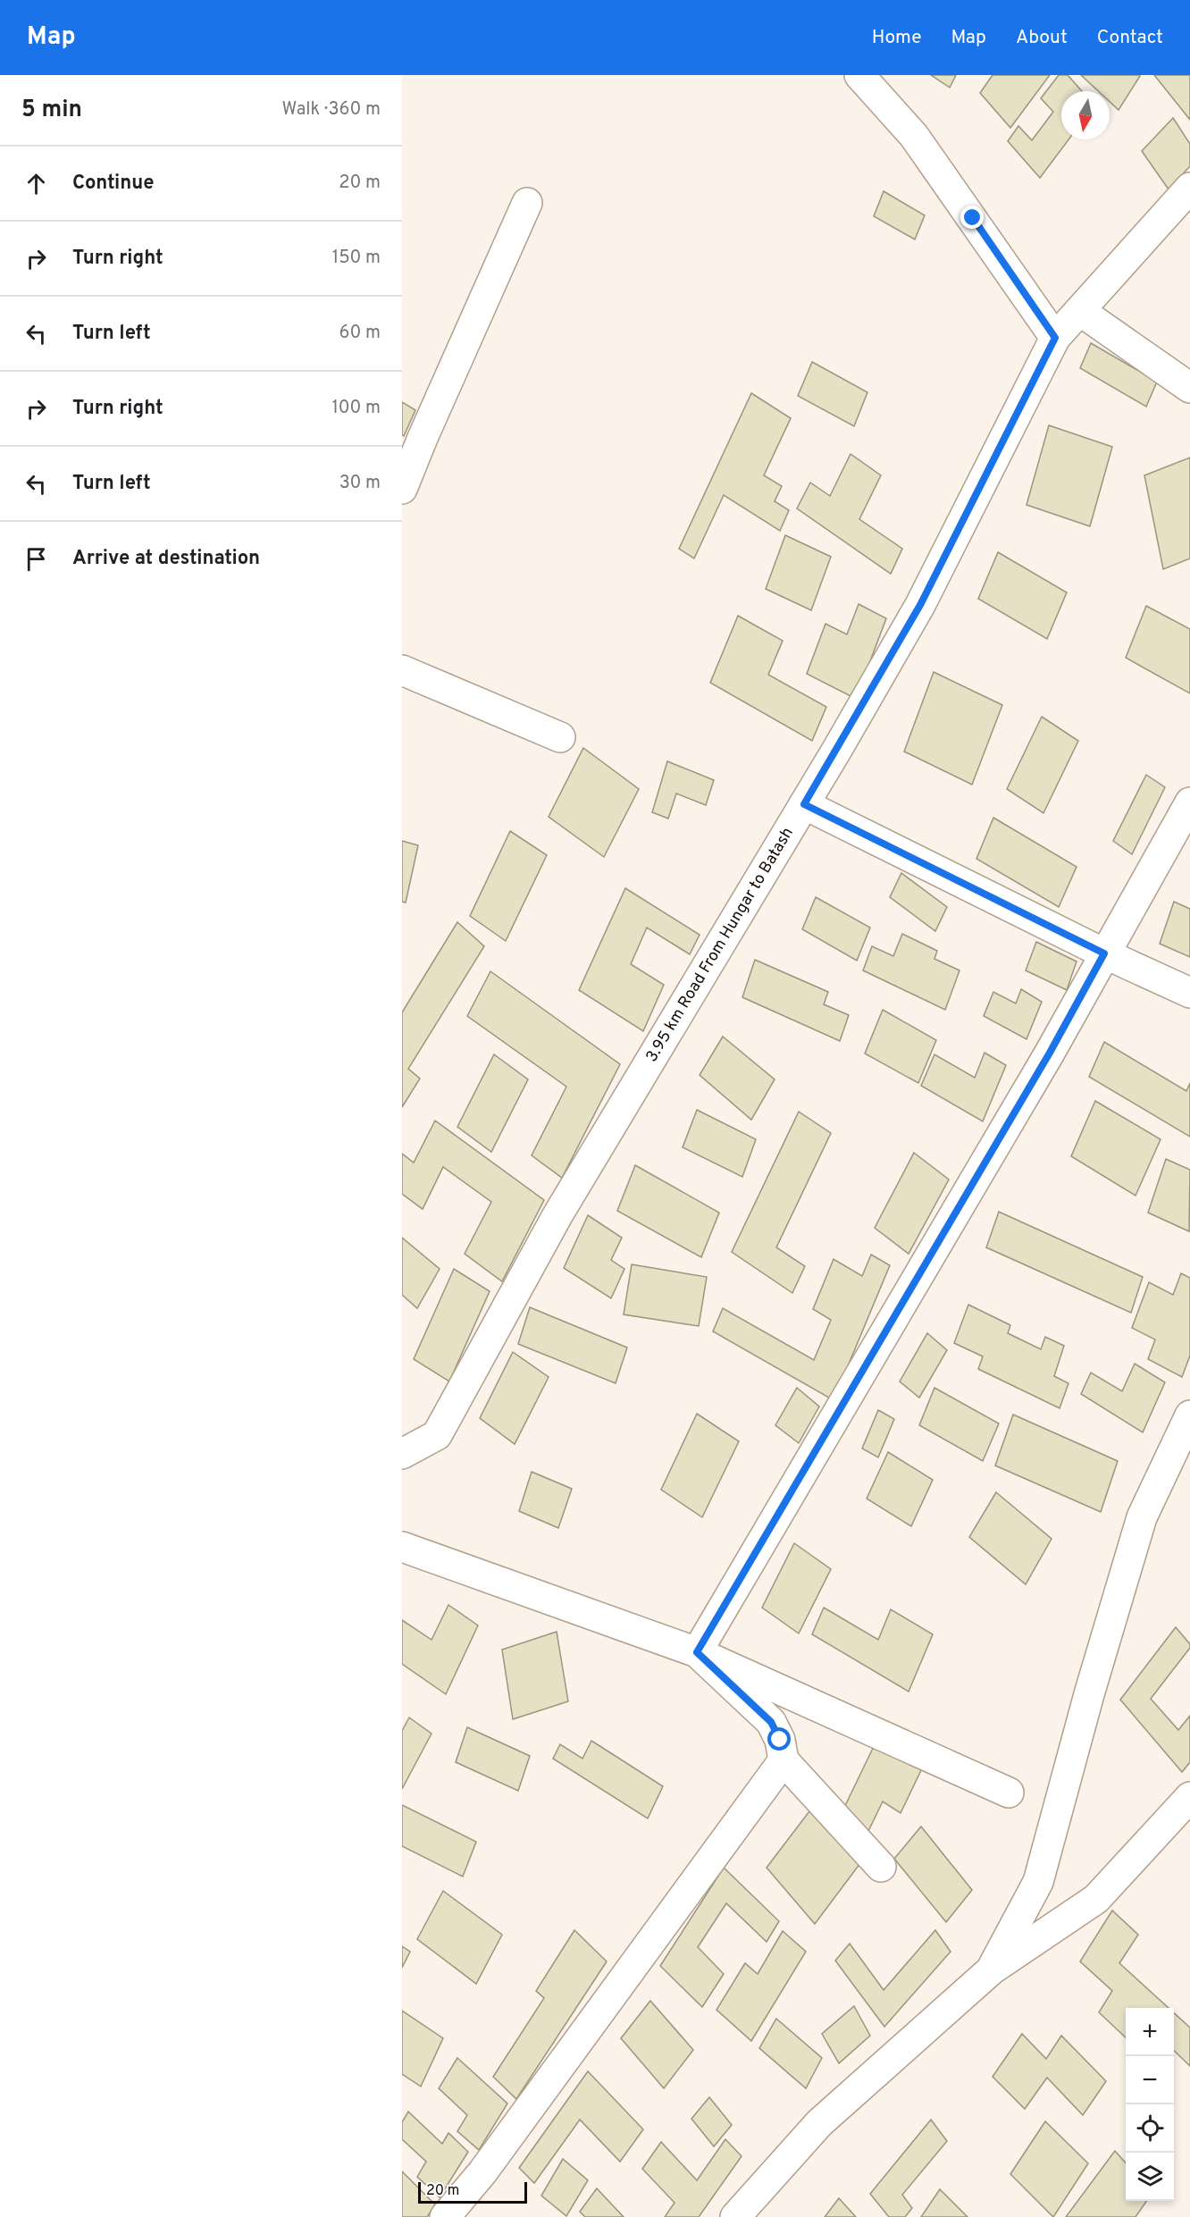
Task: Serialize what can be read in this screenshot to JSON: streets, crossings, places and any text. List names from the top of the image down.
{
  "streets": {
    "street": ["3.95 km Road From Hungar to Batash"]
  },
  "scale_bar": "20 m",
  "north": "bottom",
  "page": {
    "header": "Map",
    "nav": [
      "Home",
      "Map",
      "About",
      "Contact"
    ],
    "heading": ["5 min", "Walk · 360 m"],
    "list": [
      ["Continue", "20 m"],
      ["Turn right", "150 m"],
      ["Turn left", "60 m"],
      ["Turn right", "100 m"],
      ["Turn left", "30 m"],
      "Arrive at destination"
    ],
    "map_buttons": ["+", "−"],
    "scale": "20 m"
  }
}
